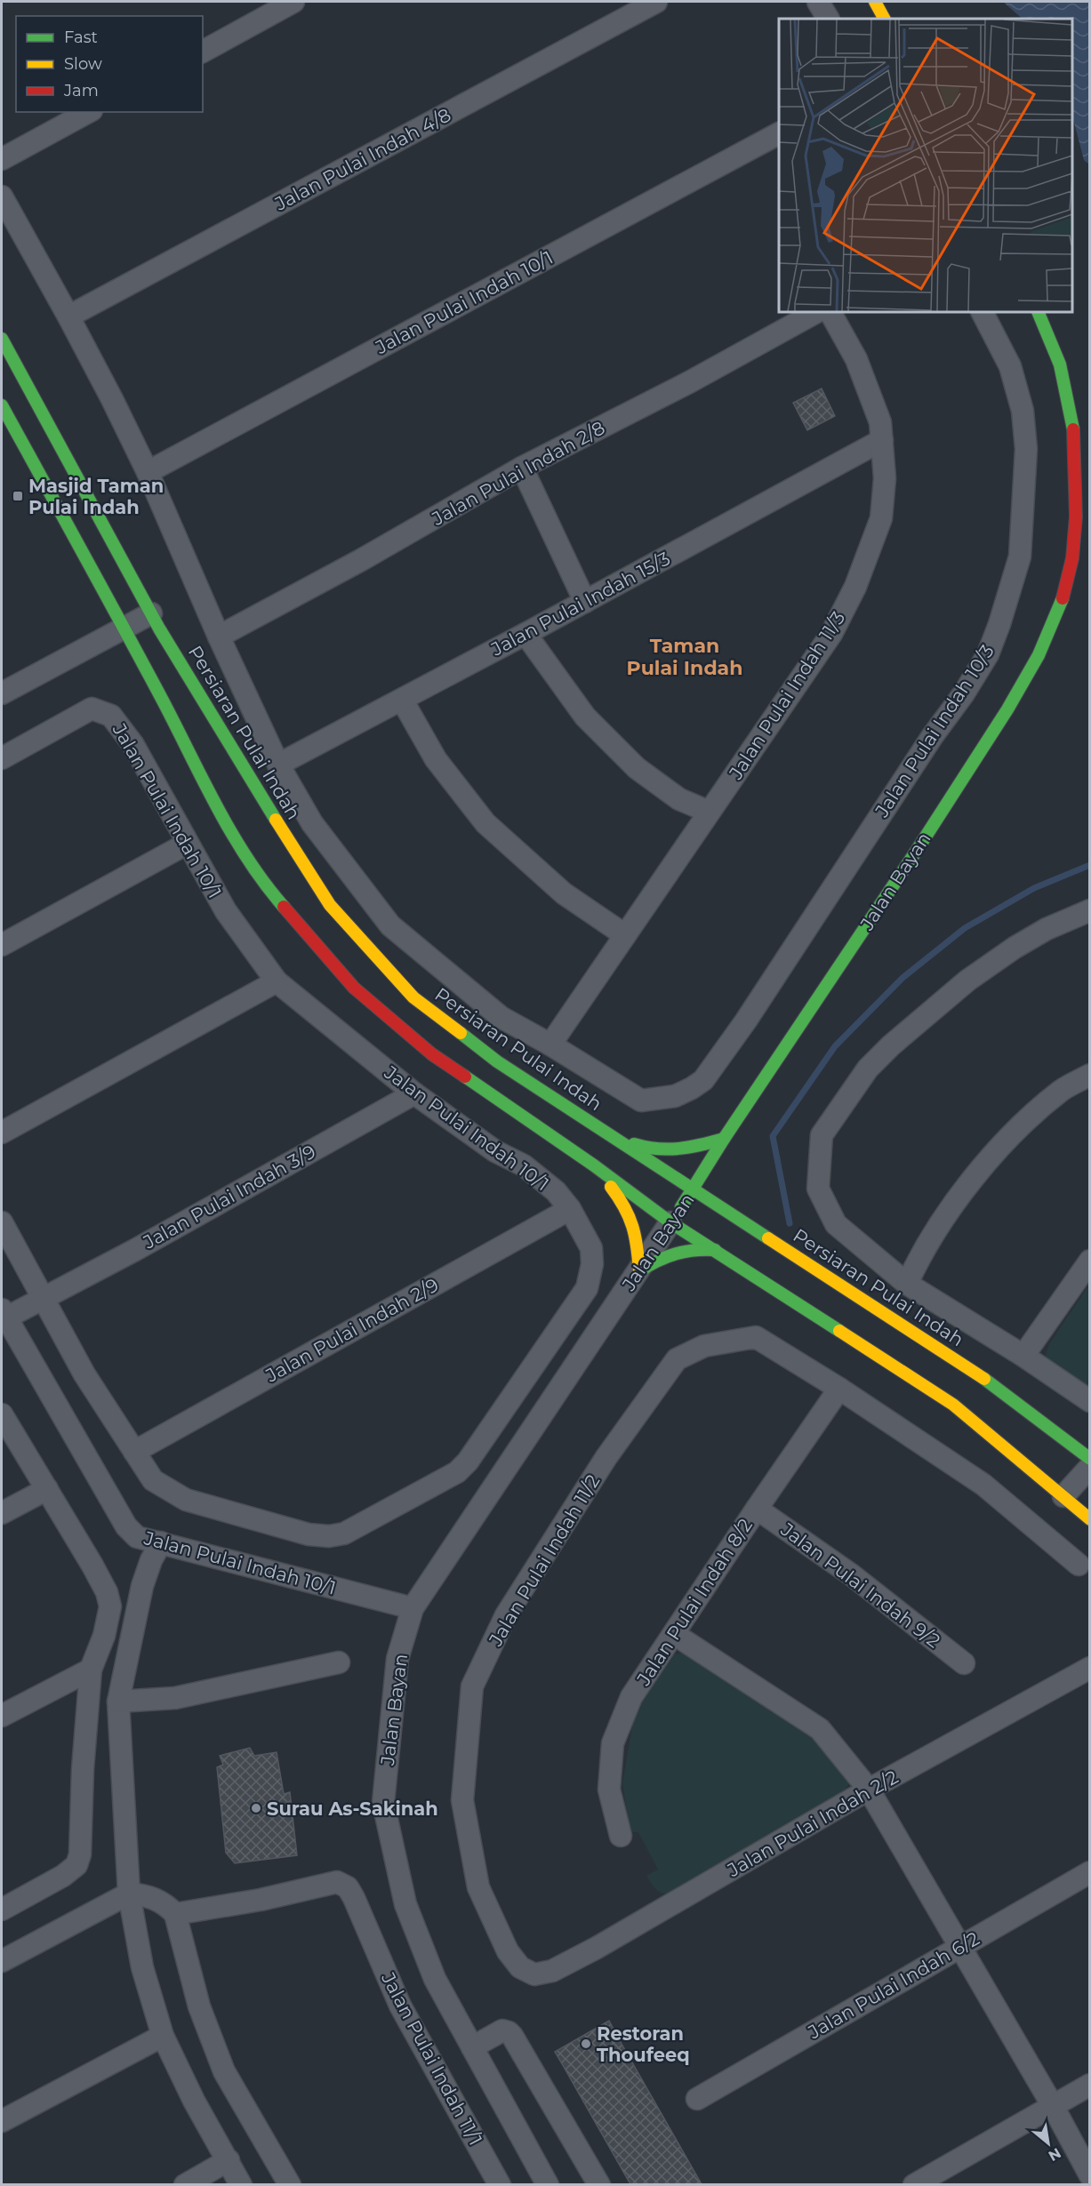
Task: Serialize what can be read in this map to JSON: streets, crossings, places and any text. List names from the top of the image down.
{
  "streets": {
    "main road": ["Persiaran Pulai Indah", "Jalan Bayan"],
    "street": [
      "Jalan Pulai Indah 4/8",
      "Jalan Pulai Indah 10/1",
      "Jalan Pulai Indah 2/8",
      "Jalan Pulai Indah 15/3",
      "Jalan Pulai Indah 11/3",
      "Jalan Pulai Indah 10/3",
      "Jalan Pulai Indah 3/9",
      "Jalan Pulai Indah 2/9",
      "Jalan Pulai Indah 11/2",
      "Jalan Pulai Indah 9/2",
      "Jalan Pulai Indah 8/2",
      "Jalan Pulai Indah 2/2",
      "Jalan Pulai Indah 6/2",
      "Jalan Pulai Indah 11/1"
    ]
  },
  "crossings": [
    ["Jalan Pulai Indah 10/1", "Jalan Bayan"],
    ["Jalan Pulai Indah 10/1", "Jalan Pulai Indah 3/9"],
    ["Jalan Pulai Indah 10/1", "Jalan Pulai Indah 2/9"],
    ["Jalan Pulai Indah 15/3", "Jalan Pulai Indah 11/3"],
    ["Jalan Pulai Indah 11/3", "Jalan Pulai Indah 10/3"],
    ["Persiaran Pulai Indah", "Jalan Bayan"],
    ["Jalan Pulai Indah 11/2", "Jalan Pulai Indah 8/2"],
    ["Jalan Pulai Indah 11/2", "Jalan Pulai Indah 2/2"],
    ["Jalan Pulai Indah 9/2", "Jalan Pulai Indah 8/2"]
  ],
  "districts": ["Taman Pulai Indah"],
  "places": {
    "transit": ["Masjid Taman Pulai Indah"],
    "other": ["Surau As-Sakinah", "Restoran Thoufeeq"]
  },
  "legend": ["Fast", "Slow", "Jam"],
  "north": "bottom right"
}
